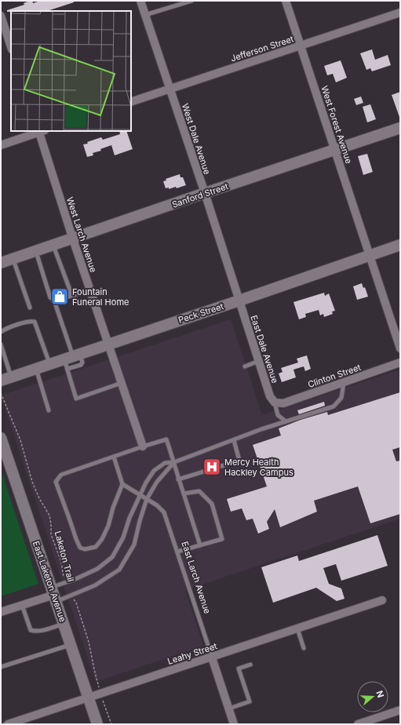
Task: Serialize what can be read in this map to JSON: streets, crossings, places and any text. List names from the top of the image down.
{
  "streets": {
    "street": [
      "Jefferson Street",
      "West Forest Avenue",
      "West Dale Avenue",
      "Sanford Street",
      "West Larch Avenue",
      "Peck Street",
      "East Dale Avenue",
      "Clinton Street",
      "East Larch Avenue",
      "East Laketon Avenue",
      "Leahy Street"
    ],
    "path": ["Laketon Trail"]
  },
  "crossings": [
    ["Jefferson Street", "West Forest Avenue"],
    ["Jefferson Street", "West Dale Avenue"],
    ["West Forest Avenue", "Sanford Street"],
    ["West Forest Avenue", "Peck Street"],
    ["West Dale Avenue", "Sanford Street"],
    ["West Dale Avenue", "Peck Street"],
    ["West Dale Avenue", "East Dale Avenue"],
    ["Sanford Street", "West Larch Avenue"],
    ["West Larch Avenue", "Peck Street"],
    ["Peck Street", "East Dale Avenue"],
    ["East Dale Avenue", "Clinton Street"],
    ["East Larch Avenue", "Leahy Street"],
    ["East Laketon Avenue", "Leahy Street"]
  ],
  "places": {
    "shop": ["Fountain Funeral Home"],
    "hospital": ["Mercy Health Hackley Campus"]
  },
  "north": "right"
}
